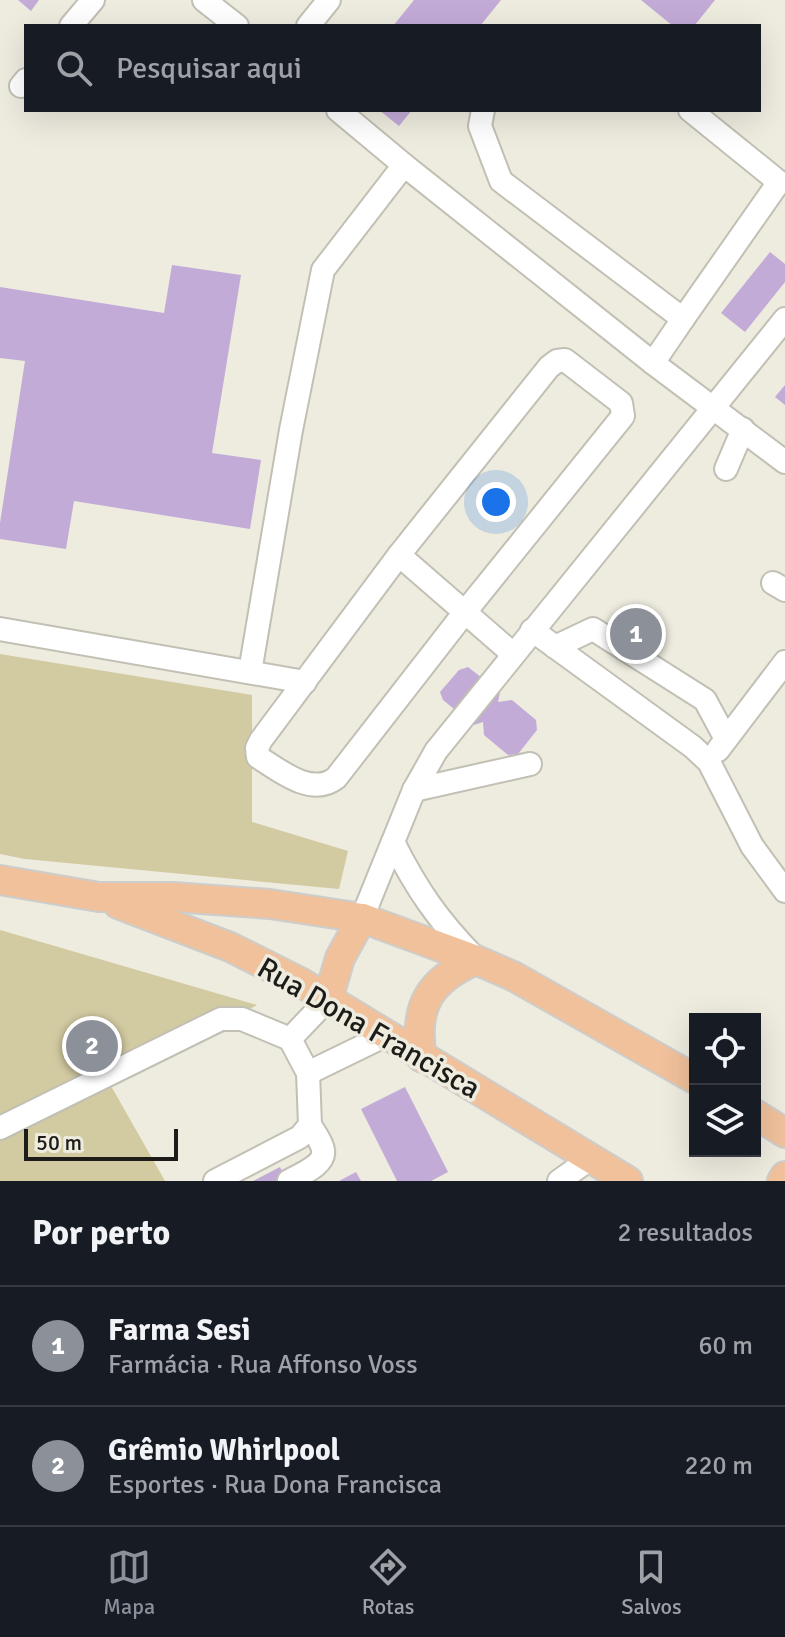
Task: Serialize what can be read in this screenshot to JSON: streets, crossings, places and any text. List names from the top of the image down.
{
  "streets": {
    "main road": ["Rua Dona Francisca"]
  },
  "scale_bar": "50 m",
  "page": {
    "search": "Pesquisar aqui",
    "pins": ["1", "2"],
    "scale": "50 m",
    "heading": ["Por perto", "2 resultados"],
    "list": [
      {
        "mark": "1",
        "name": "Farma Sesi",
        "note": "Farmácia · Rua Affonso Voss",
        "value": "60 m"
      },
      {
        "mark": "2",
        "name": "Grêmio Whirlpool",
        "note": "Esportes · Rua Dona Francisca",
        "value": "220 m"
      }
    ],
    "nav": ["Mapa", "Rotas", "Salvos"]
  }
}
